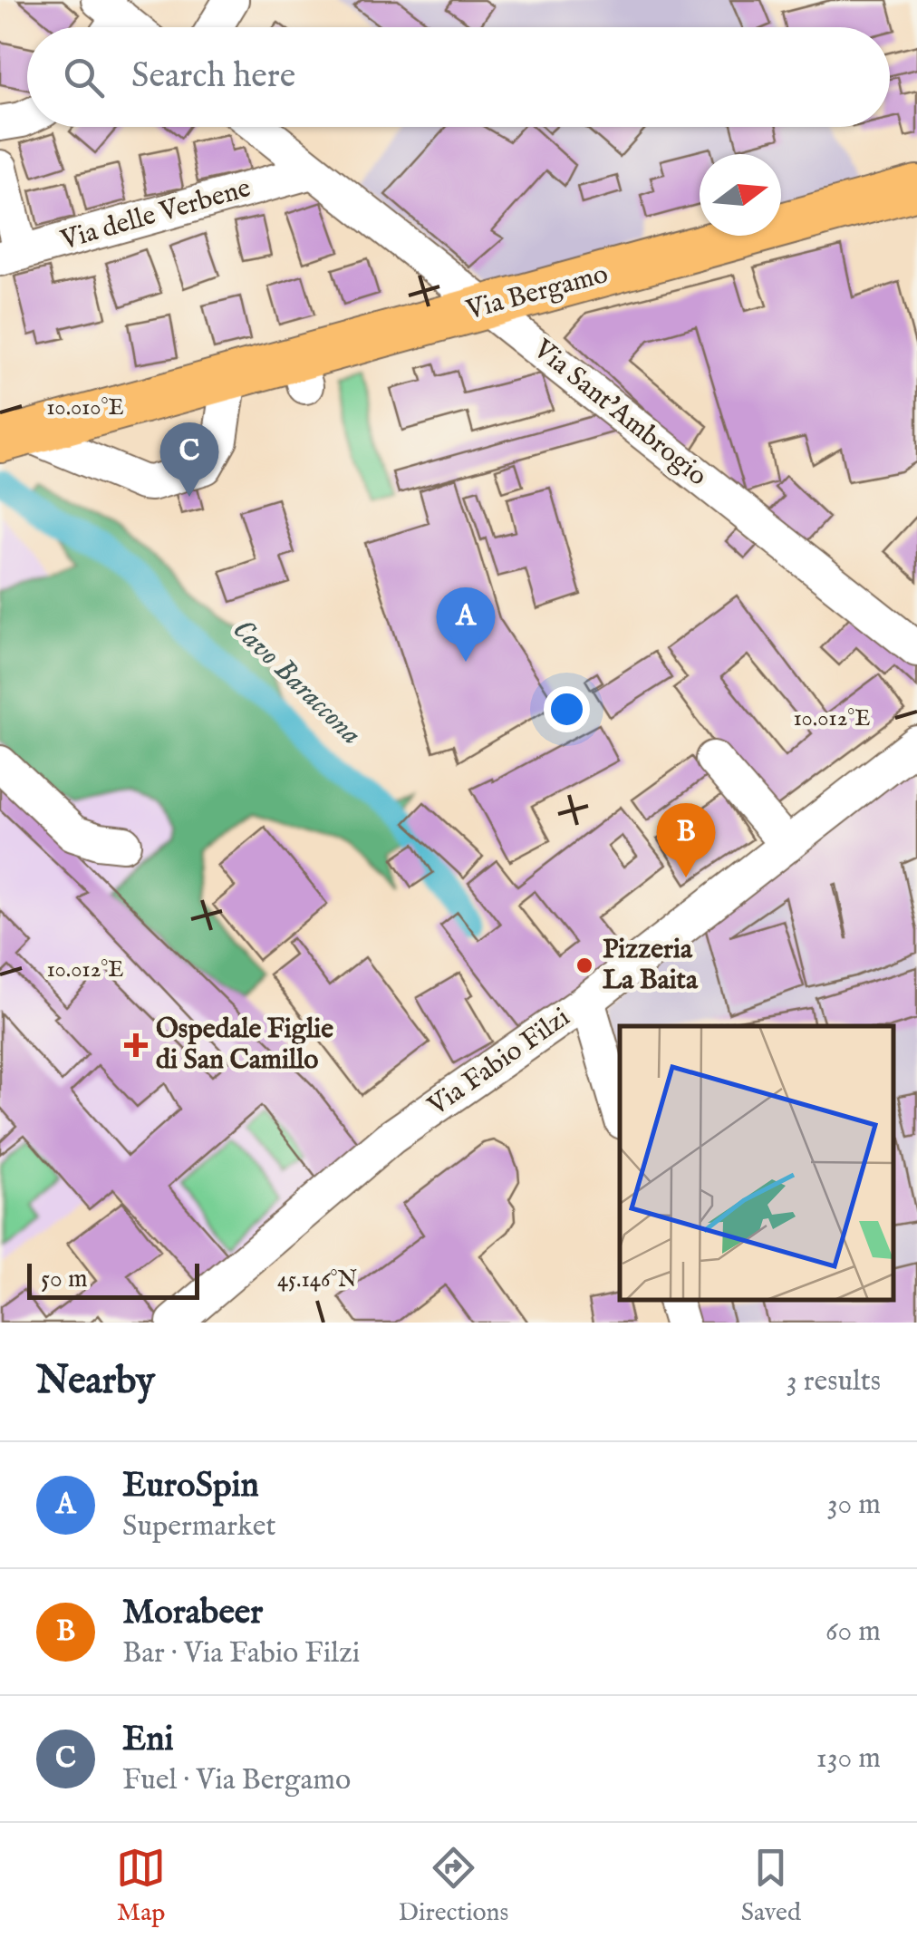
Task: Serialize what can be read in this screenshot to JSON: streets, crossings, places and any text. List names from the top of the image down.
{
  "streets": {
    "main road": ["Via Bergamo"],
    "street": ["Via delle Verbene", "Via Sant'Ambrogio", "Via Fabio Filzi"]
  },
  "crossings": [
    ["Via delle Verbene", "Via Sant'Ambrogio"],
    ["Via Bergamo", "Via Sant'Ambrogio"]
  ],
  "water": ["Cavo Baraccona"],
  "places": {
    "other": ["Pizzeria La Baita"],
    "health": ["Ospedale Figlie di San Camillo"]
  },
  "scale_bar": "50 m",
  "north": "right",
  "page": {
    "search": "Search here",
    "pins": ["C", "A", "B"],
    "scale": "50 m",
    "heading": ["Nearby", "3 results"],
    "list": [
      {
        "mark": "A",
        "name": "EuroSpin",
        "note": "Supermarket",
        "value": "30 m"
      },
      {
        "mark": "B",
        "name": "Morabeer",
        "note": "Bar · Via Fabio Filzi",
        "value": "60 m"
      },
      {
        "mark": "C",
        "name": "Eni",
        "note": "Fuel · Via Bergamo",
        "value": "130 m"
      }
    ],
    "nav": ["Map", "Directions", "Saved"]
  },
  "coordinates": ["10.010°E", "10.012°E", "45.146°N"]
}
